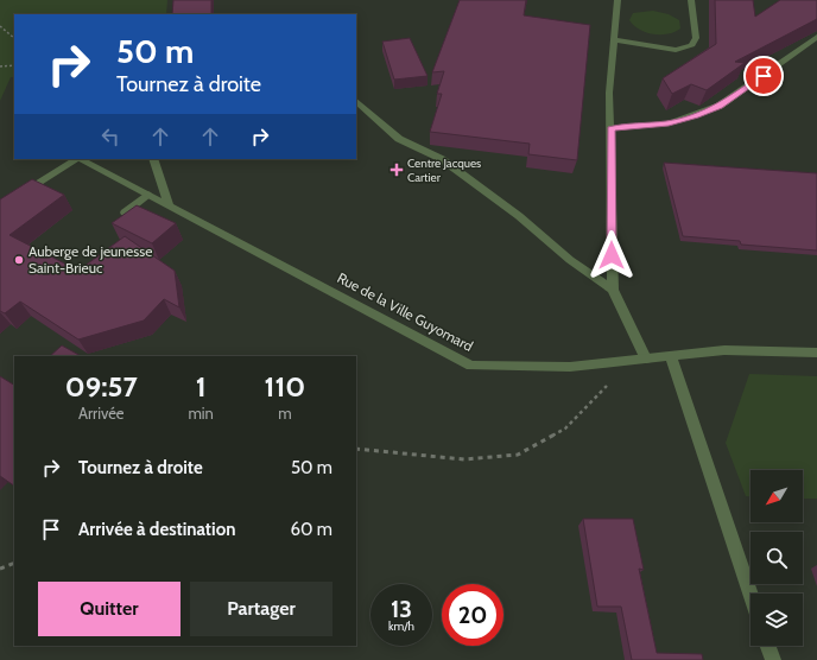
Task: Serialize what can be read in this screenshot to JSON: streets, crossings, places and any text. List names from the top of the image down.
{
  "streets": {
    "street": ["Rue de la Ville Guyomard"]
  },
  "places": {
    "health": ["Centre Jacques Cartier"],
    "other": ["Auberge de jeunesse Saint-Brieuc"]
  },
  "north": "bottom left",
  "page": {
    "turn": ["50 m", "Tournez à droite"],
    "eta": [
      "09:57",
      "Arrivée",
      "1",
      "min",
      "110",
      "m"
    ],
    "list": [
      {
        "name": "Tournez à droite",
        "value": "50 m"
      },
      {
        "name": "Arrivée à destination",
        "value": "60 m"
      }
    ],
    "buttons": ["Quitter", "Partager"],
    "speed": "13 km/h",
    "limit": "20"
  }
}
